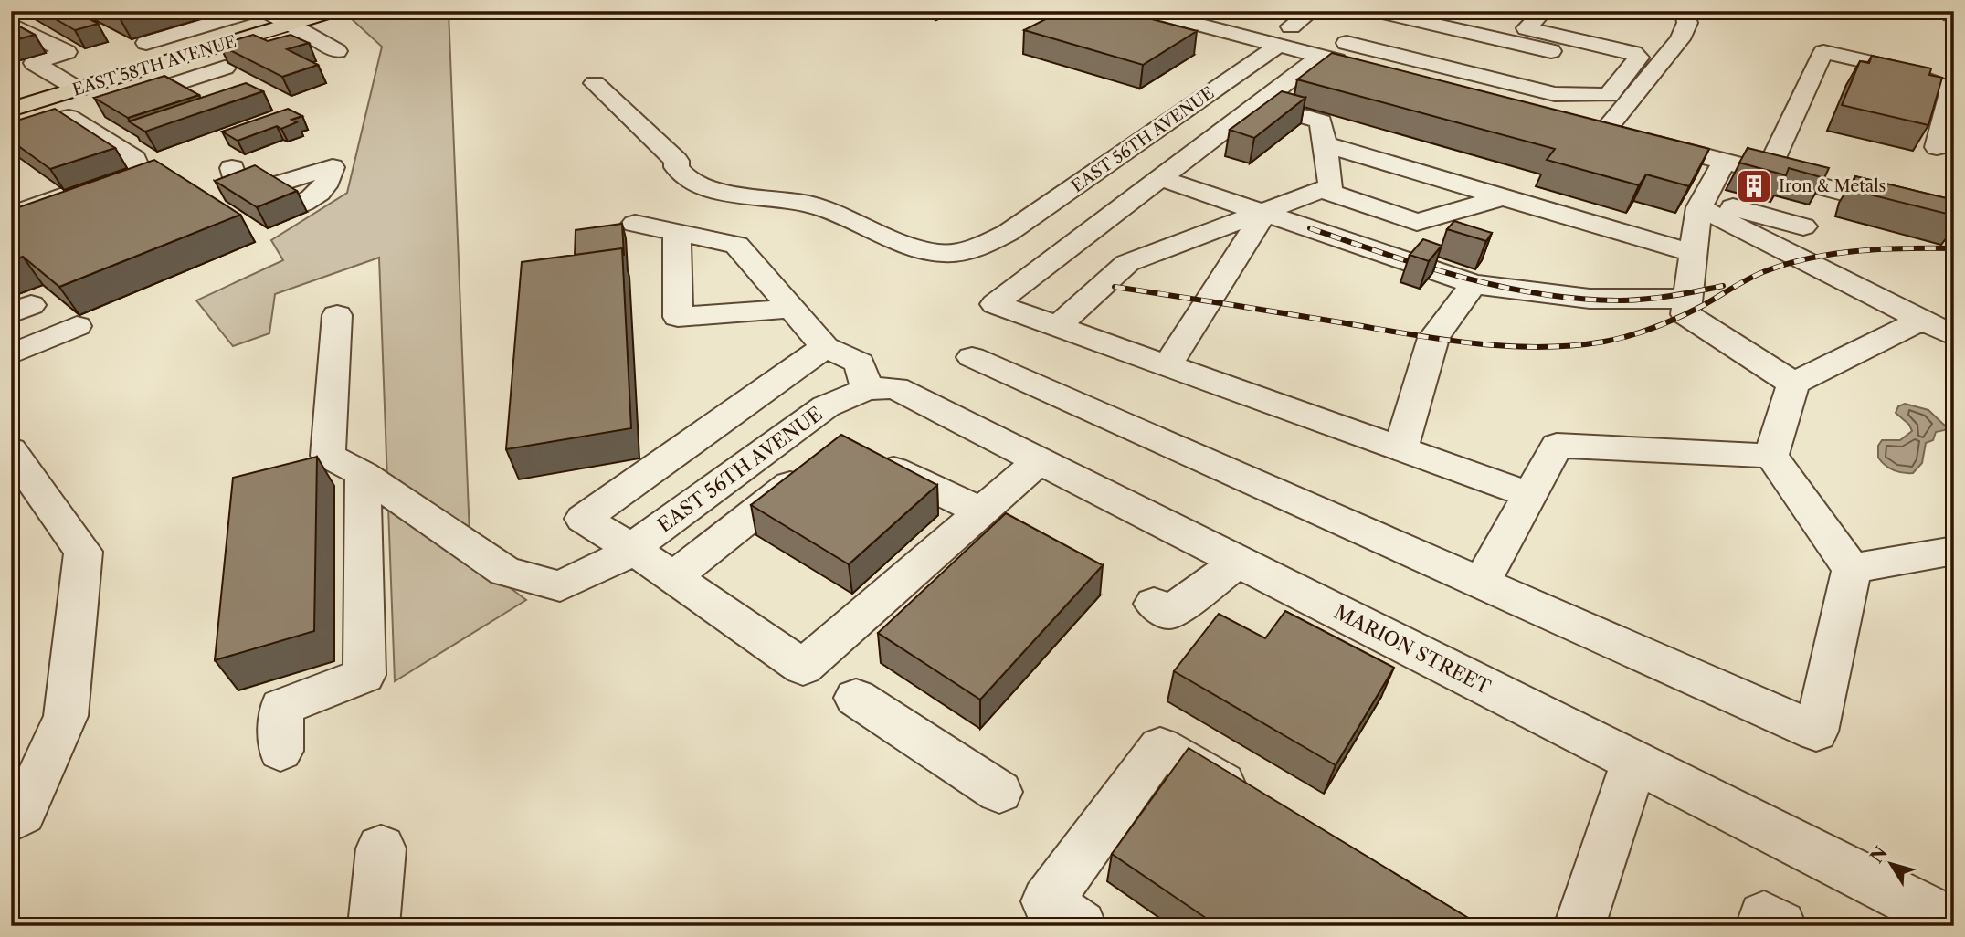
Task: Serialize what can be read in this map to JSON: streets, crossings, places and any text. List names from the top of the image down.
{
  "streets": {
    "main road": ["EAST 58TH AVENUE"],
    "street": ["EAST 56TH AVENUE", "MARION STREET"]
  },
  "crossings": [
    ["EAST 56TH AVENUE", "MARION STREET"]
  ],
  "places": {
    "building": ["Iron & Metals"]
  },
  "north": "top left"
}
